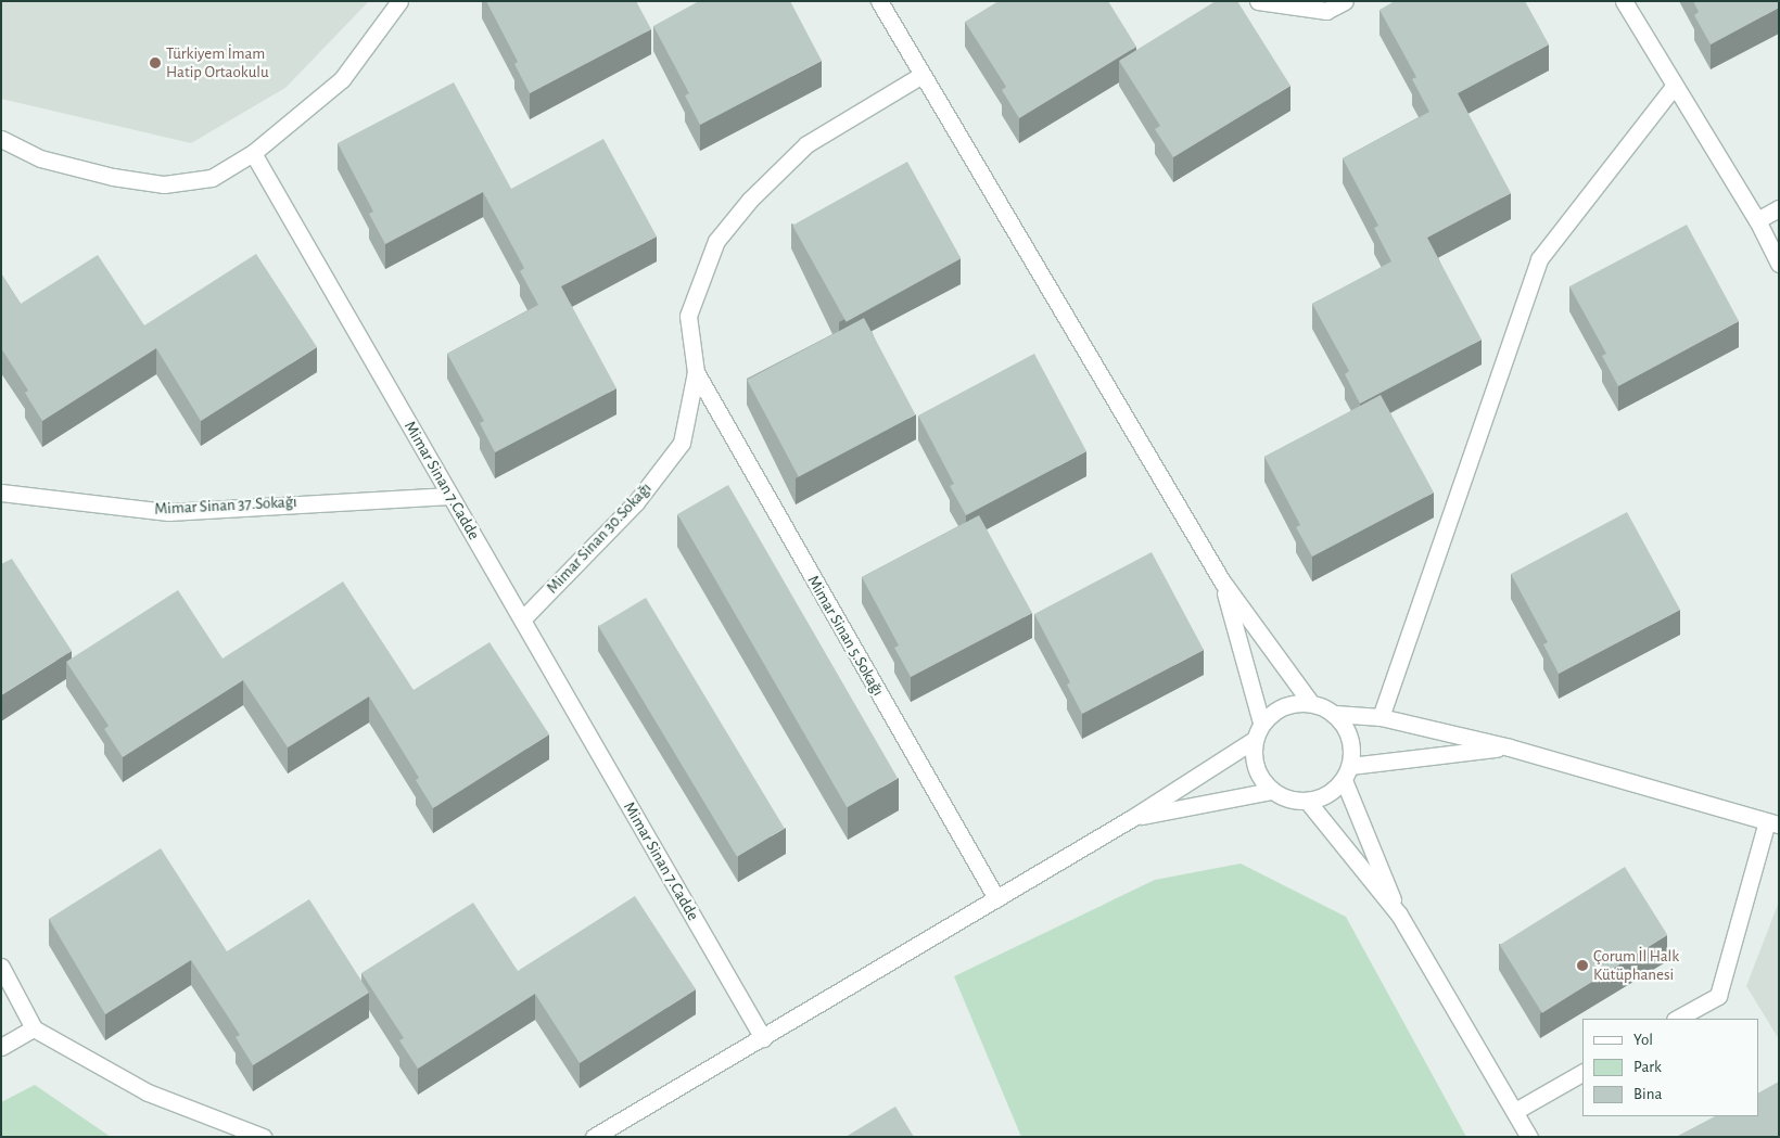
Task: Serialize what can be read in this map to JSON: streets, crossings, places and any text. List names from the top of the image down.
{
  "streets": {
    "street": [
      "Mimar Sinan 7.Cadde",
      "Mimar Sinan 37.Sokağı",
      "Mimar Sinan 30.Sokağı",
      "Mimar Sinan 5.Sokağı"
    ]
  },
  "crossings": [
    ["Mimar Sinan 7.Cadde", "Mimar Sinan 37.Sokağı"],
    ["Mimar Sinan 7.Cadde", "Mimar Sinan 30.Sokağı"],
    ["Mimar Sinan 30.Sokağı", "Mimar Sinan 5.Sokağı"]
  ],
  "places": ["Türkiyem İmam Hatip Ortaokulu", "Çorum İl Halk Kütüphanesi"],
  "legend": ["Yol", "Park", "Bina"]
}
